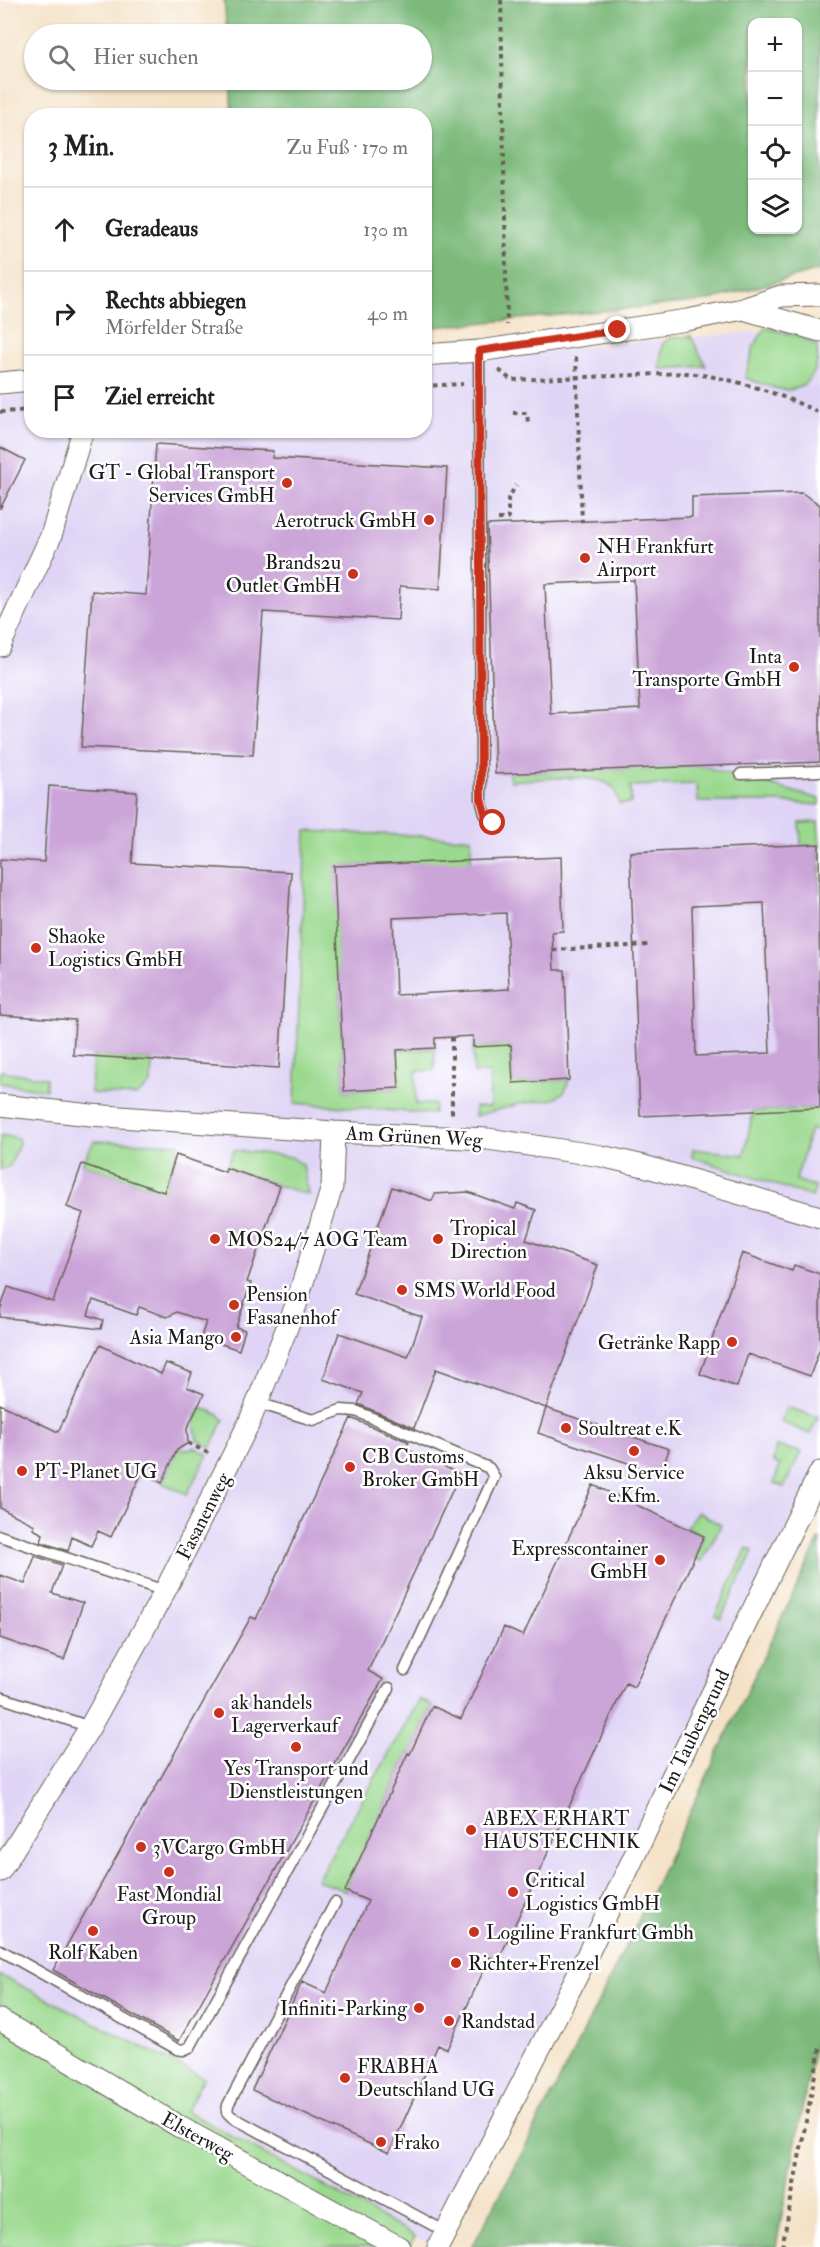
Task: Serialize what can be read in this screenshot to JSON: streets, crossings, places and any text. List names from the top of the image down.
{
  "streets": {
    "street": [
      "Am Grünen Weg",
      "Fasanenweg",
      "Im Taubengrund",
      "Elsterweg"
    ]
  },
  "crossings": [
    ["Am Grünen Weg", "Fasanenweg"]
  ],
  "places": [
    "GT - Global Transport Services GmbH",
    "Aerotruck GmbH",
    "NH Frankfurt Airport",
    "Brands2u Outlet GmbH",
    "Inta Transporte GmbH",
    "Shaoke Logistics GmbH",
    "MOS24/7 AOG Team",
    "Tropical Direction",
    "SMS World Food",
    "Pension Fasanenhof",
    "Asia Mango",
    "Getränke Rapp",
    "Soultreat e.K",
    "Aksu Service e.Kfm.",
    "CB Customs Broker GmbH",
    "PT-Planet UG",
    "Expresscontainer GmbH",
    "ak handels Lagerverkauf",
    "Yes Transport und Dienstleistungen",
    "ABEX ERHART HAUSTECHNIK",
    "3VCargo GmbH",
    "Fast Mondial Group",
    "Critical Logistics GmbH",
    "Rolf Kaben",
    "Logiline Frankfurt Gmbh",
    "Richter+Frenzel",
    "Infiniti-Parking",
    "Randstad",
    "FRABHA Deutschland UG",
    "Frako"
  ],
  "page": {
    "map_buttons": ["+", "−"],
    "search": "Hier suchen",
    "heading": ["3 Min.", "Zu Fuß · 170 m"],
    "list": [
      ["Geradeaus", "130 m"],
      ["Rechts abbiegen", "Mörfelder Straße", "40 m"],
      "Ziel erreicht"
    ]
  }
}
